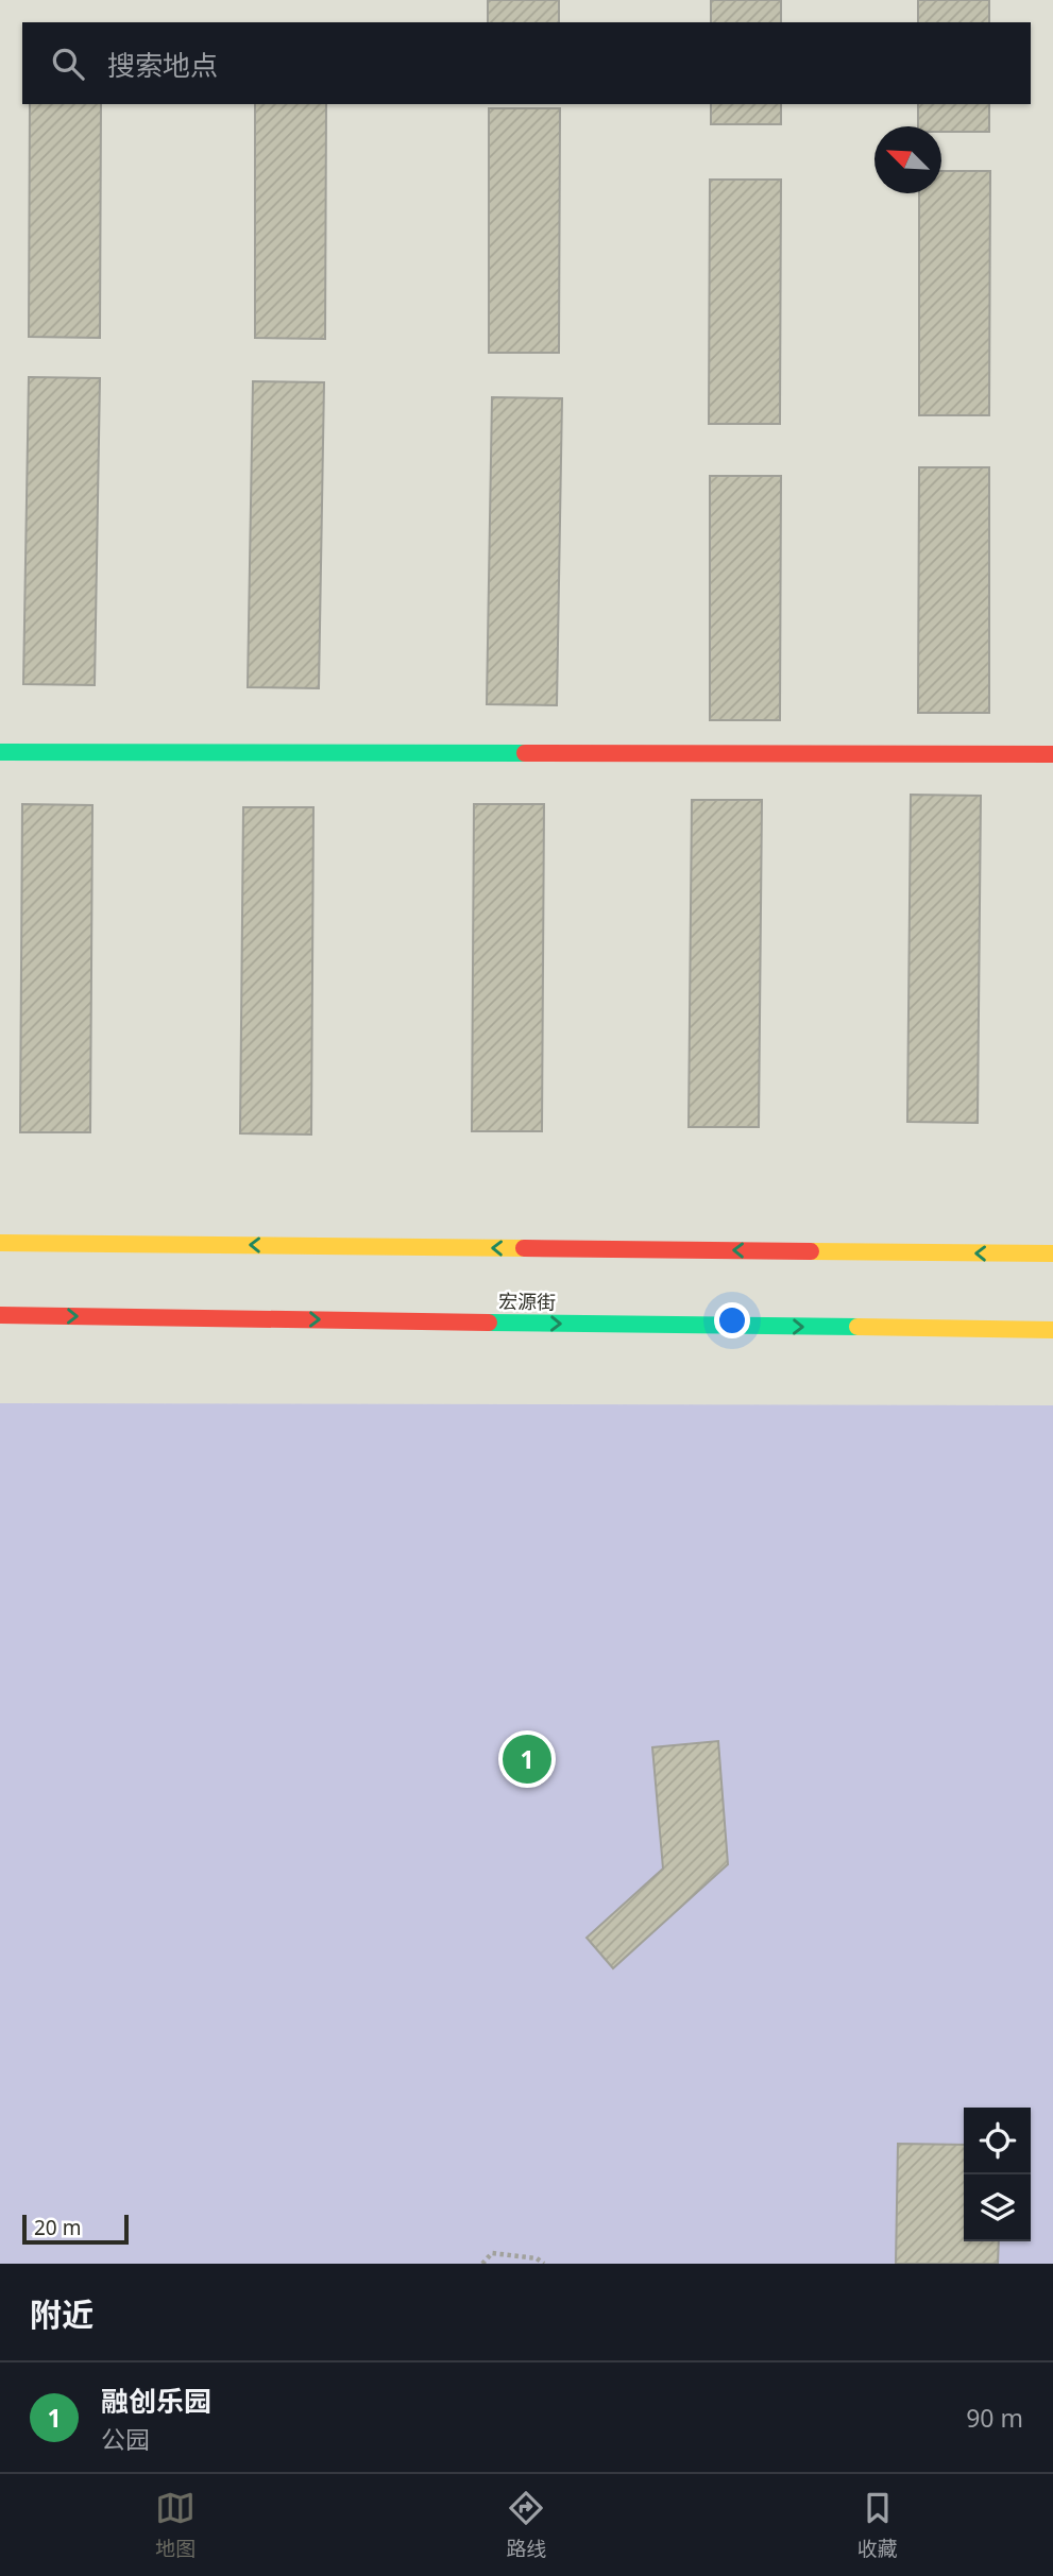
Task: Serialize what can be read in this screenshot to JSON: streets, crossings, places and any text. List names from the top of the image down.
{
  "streets": {
    "main road": ["宏源街"]
  },
  "scale_bar": "20 m",
  "north": "top left",
  "page": {
    "search": "搜索地点",
    "pins": "1",
    "scale": "20 m",
    "heading": "附近",
    "list": [
      {
        "mark": "1",
        "name": "融创乐园",
        "note": "公园",
        "value": "90 m"
      }
    ],
    "nav": ["地图", "路线", "收藏"]
  }
}
